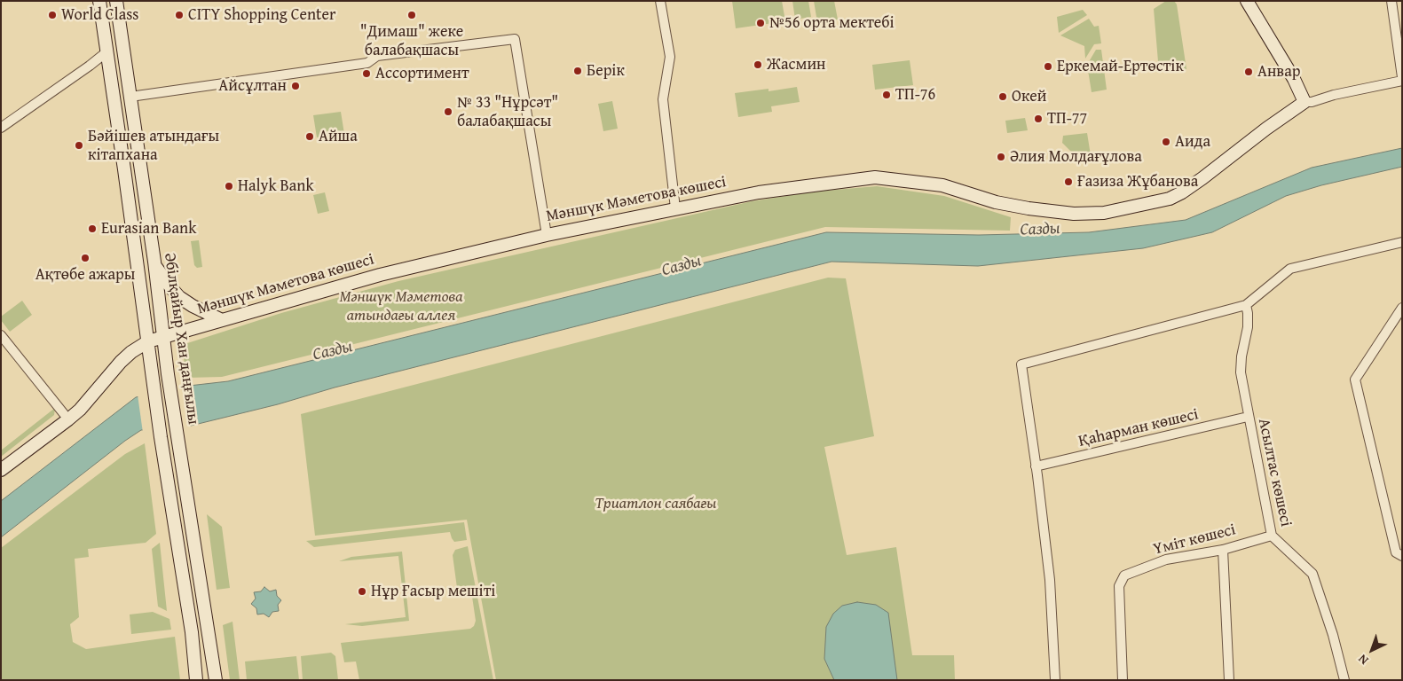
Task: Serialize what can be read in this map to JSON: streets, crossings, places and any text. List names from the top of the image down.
{
  "streets": {
    "main road": ["Мәншүк Мәметова көшесі", "Әбілқайыр Хан даңғылы"],
    "street": ["Қаһарман көшесі", "Асылтас көшесі", "Үміт көшесі"]
  },
  "crossings": [
    ["Мәншүк Мәметова көшесі", "Әбілқайыр Хан даңғылы"],
    ["Қаһарман көшесі", "Асылтас көшесі"],
    ["Асылтас көшесі", "Үміт көшесі"]
  ],
  "water": ["Сазды"],
  "parks": ["Мәншүк Мәметова атындағы аллея", "Триатлон саябағы"],
  "places": [
    "World Class",
    "CITY Shopping Center",
    "\"Димаш\" жеке балабақшасы",
    "№56 орта мектебі",
    "Жасмин",
    "Еркемай-Ертөстік",
    "Берік",
    "Анвар",
    "Ассортимент",
    "Айсұлтан",
    "ТП-76",
    "Окей",
    "№ 33 \"Нұрсәт\" балабақшасы",
    "ТП-77",
    "Айша",
    "Аида",
    "Бәйішев атындағы кітапхана",
    "Әлия Молдағұлова",
    "Ғазиза Жұбанова",
    "Halyk Bank",
    "Eurasian Bank",
    "Ақтөбе ажары",
    "Нұр Ғасыр мешіті"
  ],
  "north": "bottom left"
}
